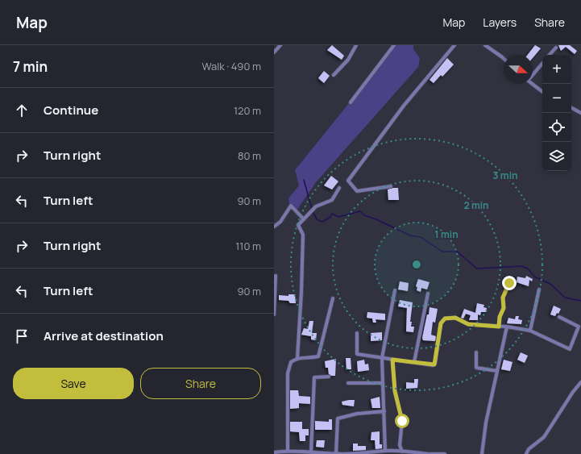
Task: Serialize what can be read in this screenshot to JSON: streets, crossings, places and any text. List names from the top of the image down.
{
  "north": "right",
  "page": {
    "header": "Map",
    "nav": ["Map", "Layers", "Share"],
    "heading": ["7 min", "Walk · 490 m"],
    "map_buttons": ["+", "−"],
    "list": [
      ["Continue", "120 m"],
      ["Turn right", "80 m"],
      ["Turn left", "90 m"],
      ["Turn right", "110 m"],
      ["Turn left", "90 m"],
      "Arrive at destination"
    ],
    "buttons": ["Save", "Share"]
  },
  "rings": ["3 min", "2 min", "1 min"]
}
